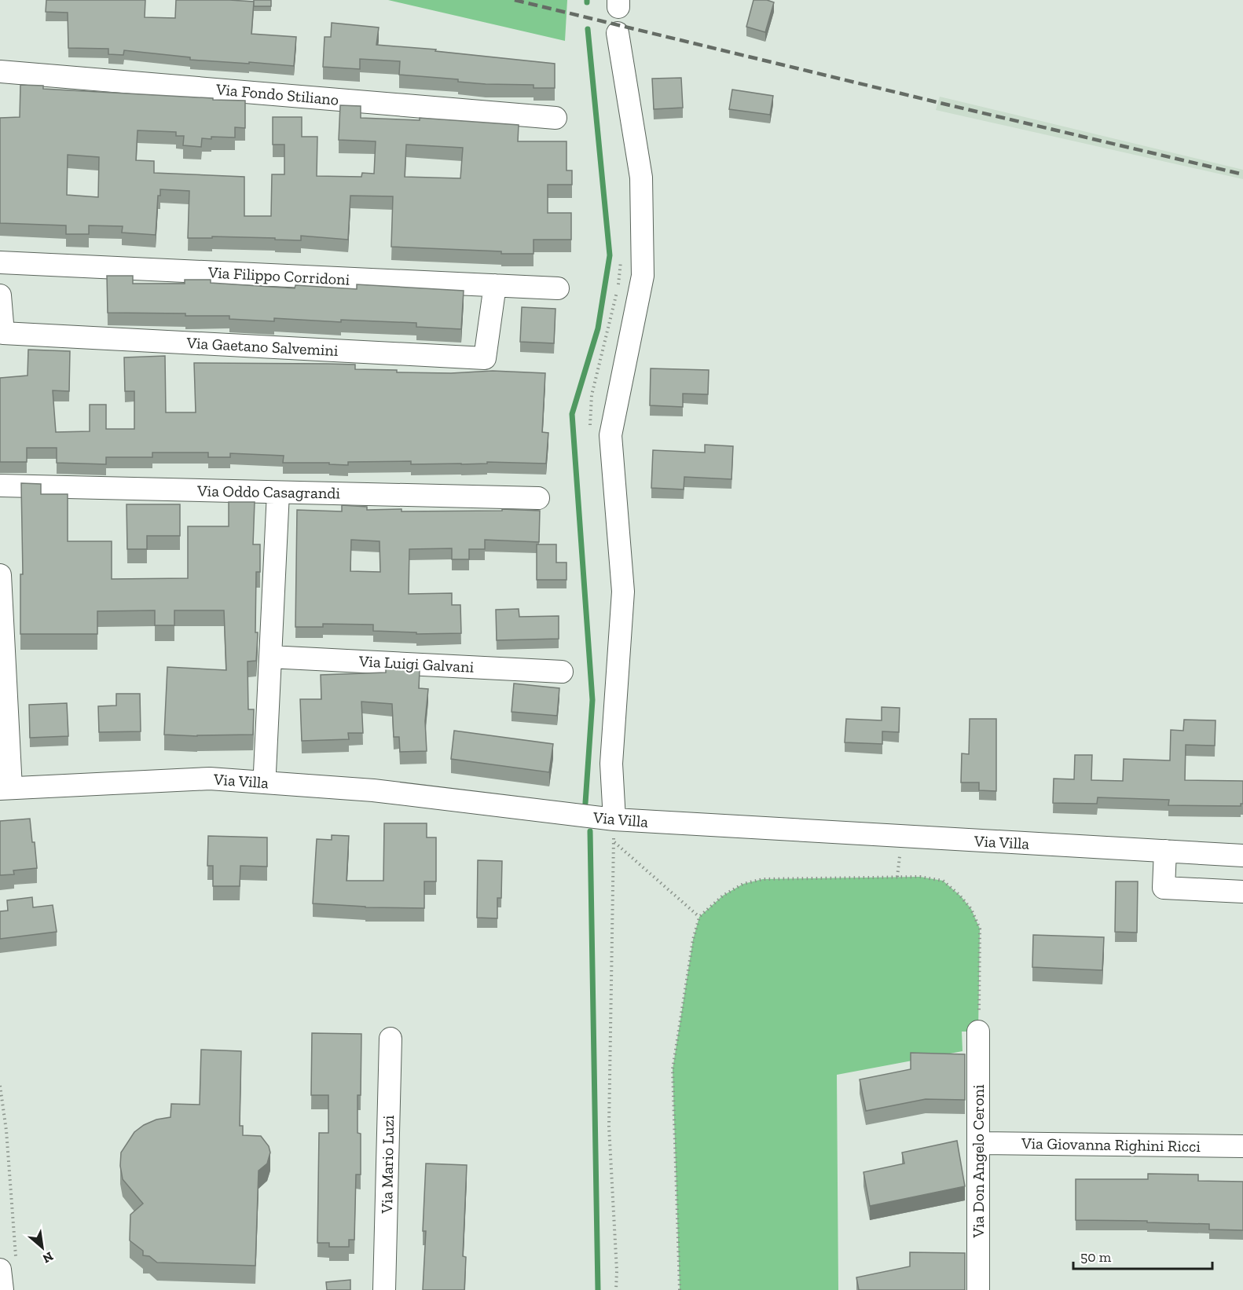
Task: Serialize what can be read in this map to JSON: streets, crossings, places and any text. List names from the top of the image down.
{
  "streets": {
    "street": [
      "Via Fondo Stiliano",
      "Via Filippo Corridoni",
      "Via Gaetano Salvemini",
      "Via Oddo Casagrandi",
      "Via Luigi Galvani",
      "Via Villa",
      "Via Giovanna Righini Ricci",
      "Via Don Angelo Ceroni",
      "Via Mario Luzi"
    ]
  },
  "crossings": [
    ["Via Filippo Corridoni", "Via Gaetano Salvemini"],
    ["Via Giovanna Righini Ricci", "Via Don Angelo Ceroni"]
  ],
  "scale_bar": "50 m",
  "north": "bottom right"
}
